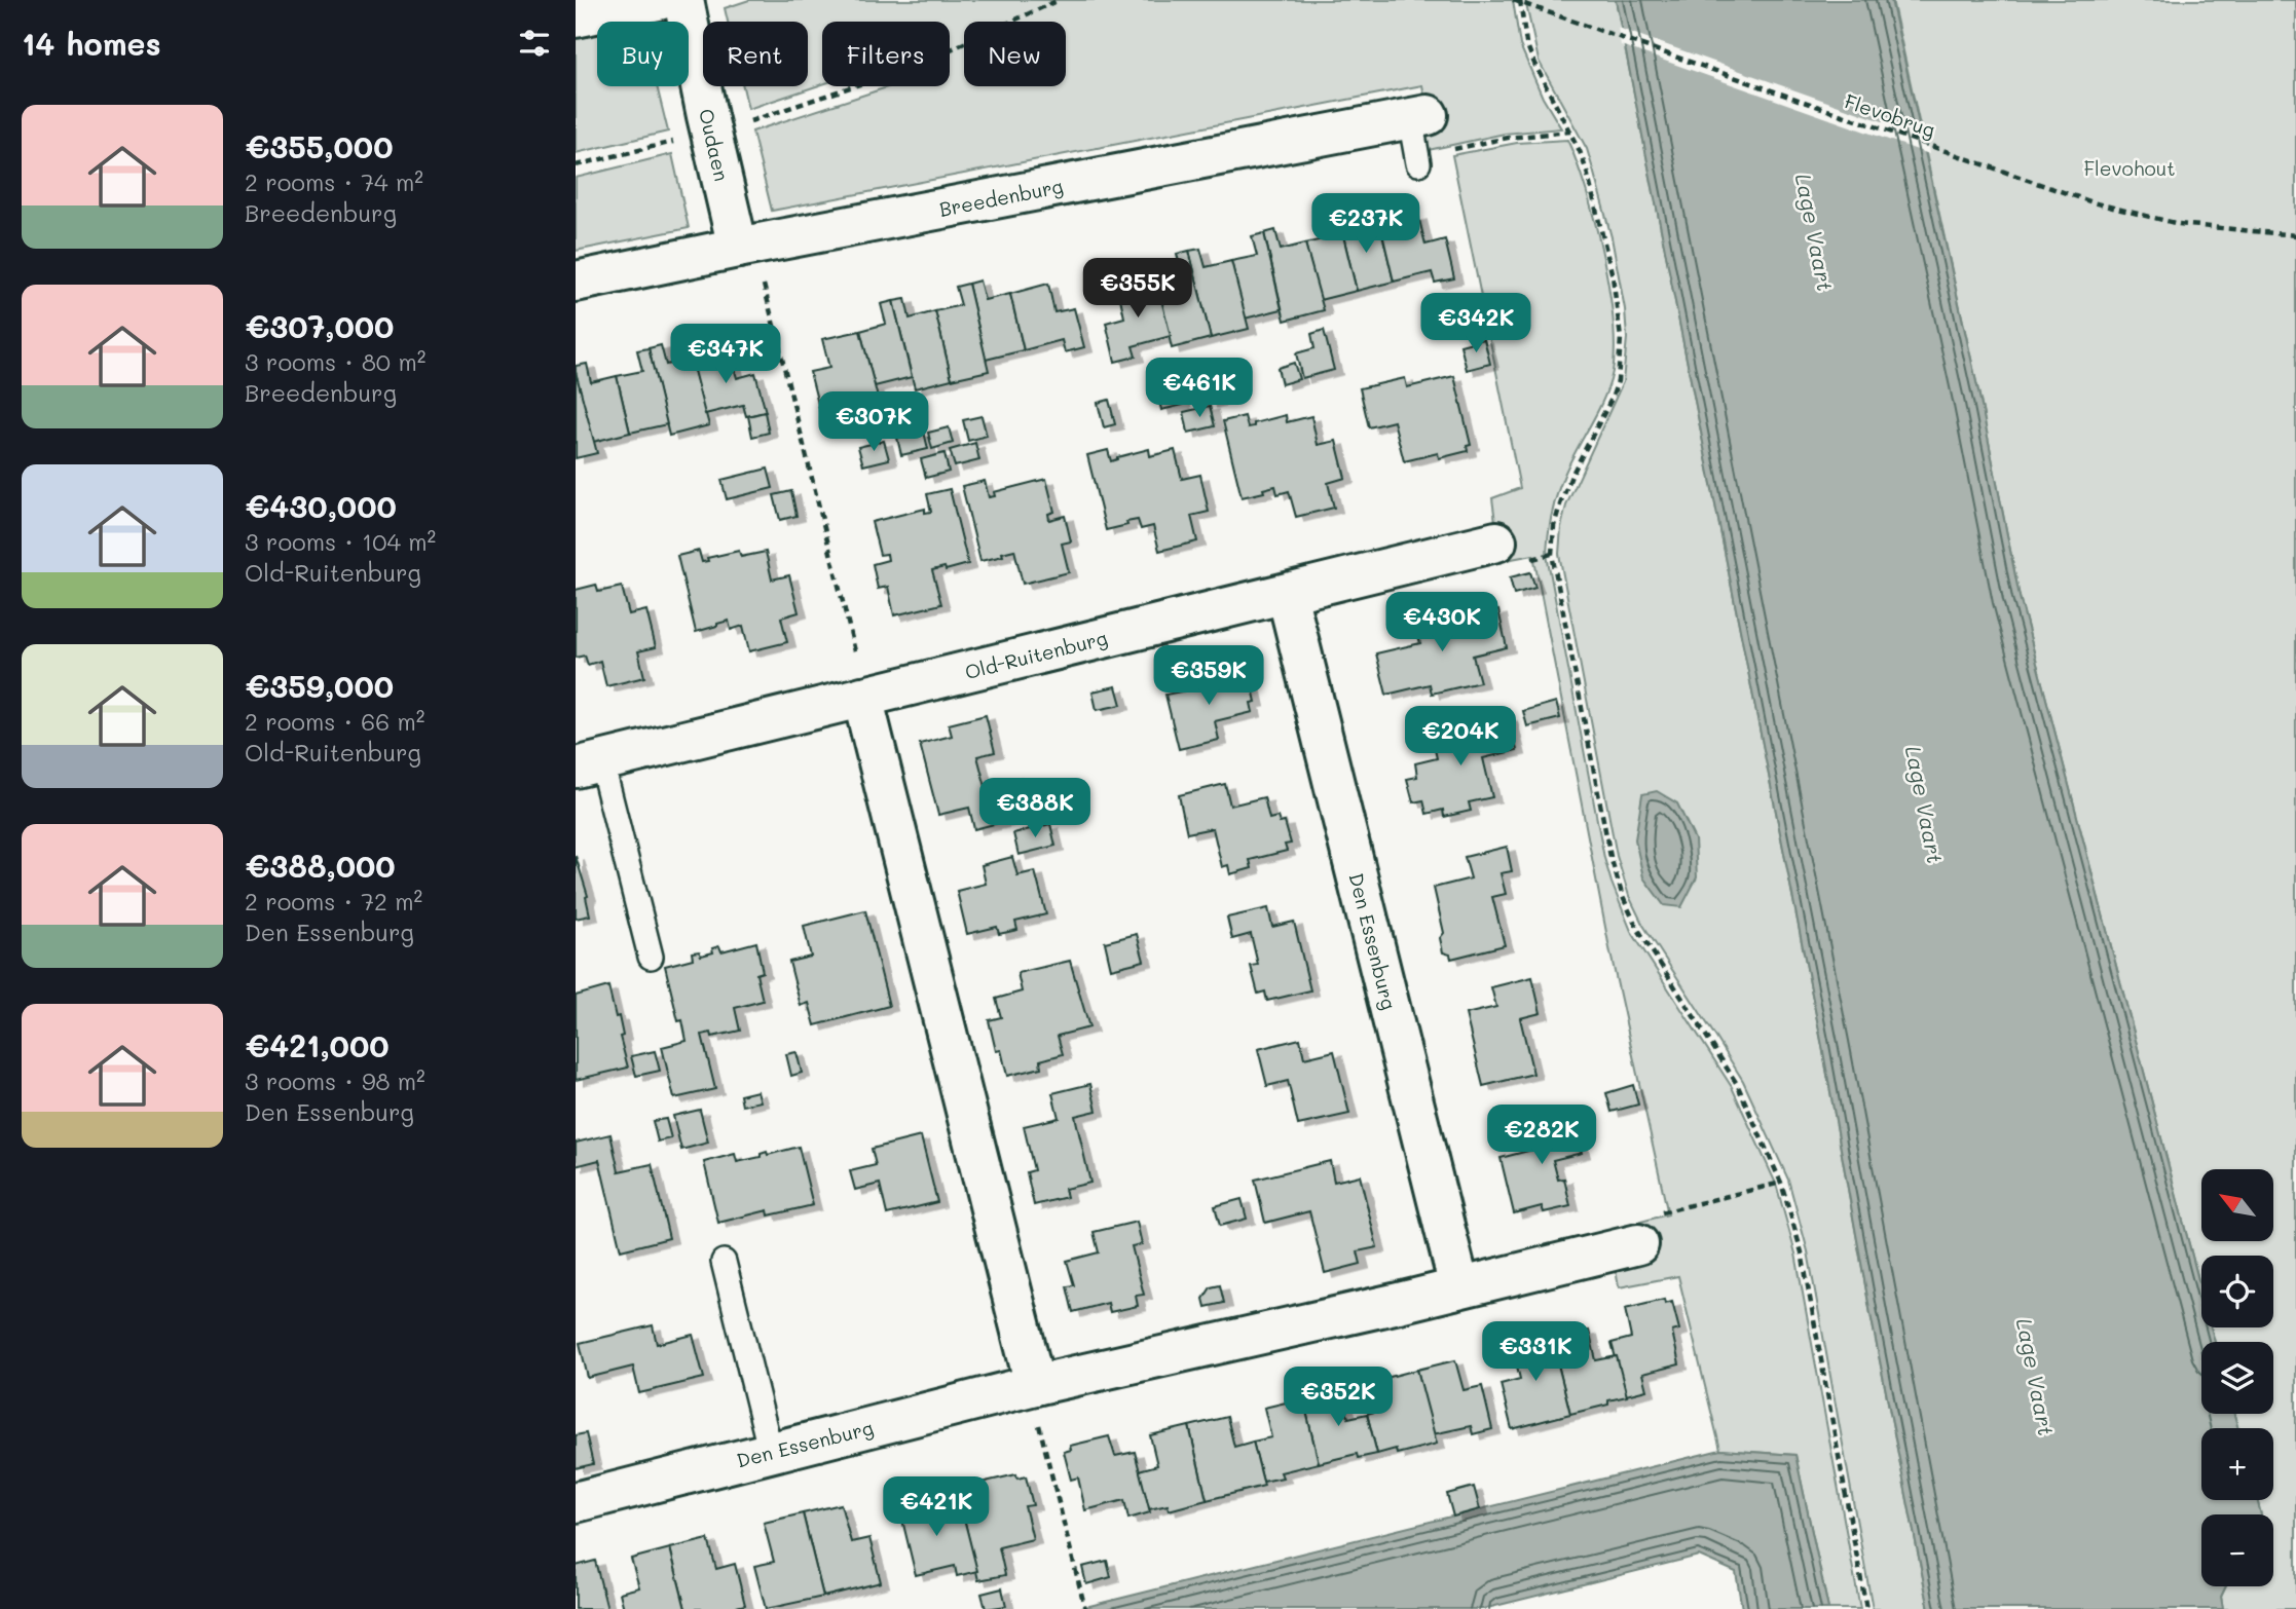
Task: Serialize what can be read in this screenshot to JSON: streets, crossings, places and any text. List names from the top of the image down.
{
  "streets": {
    "street": [
      "Oudaen",
      "Breedenburg",
      "Old-Ruitenburg",
      "Den Essenburg"
    ],
    "path": ["Flevobrug"]
  },
  "crossings": [
    ["Oudaen", "Breedenburg"],
    ["Old-Ruitenburg", "Den Essenburg"]
  ],
  "water": ["Lage Vaart"],
  "parks": ["Flevohout"],
  "north": "top left",
  "page": {
    "heading": "14 homes",
    "chip": [
      "Buy",
      "Rent",
      "Filters",
      "New"
    ],
    "list": [
      {
        "name": "€355,000",
        "note": "2 rooms · 74 m² · Breedenburg"
      },
      {
        "name": "€307,000",
        "note": "3 rooms · 80 m² · Breedenburg"
      },
      {
        "name": "€430,000",
        "note": "3 rooms · 104 m² · Old-Ruitenburg"
      },
      {
        "name": "€359,000",
        "note": "2 rooms · 66 m² · Old-Ruitenburg"
      },
      {
        "name": "€388,000",
        "note": "2 rooms · 72 m² · Den Essenburg"
      },
      {
        "name": "€421,000",
        "note": "3 rooms · 98 m² · Den Essenburg"
      }
    ],
    "price": [
      "€237K",
      "€355K",
      "€342K",
      "€347K",
      "€461K",
      "€307K",
      "€430K",
      "€359K",
      "€204K",
      "€388K",
      "€282K",
      "€331K",
      "€352K",
      "€421K"
    ],
    "map_buttons": ["+", "−"]
  }
}
